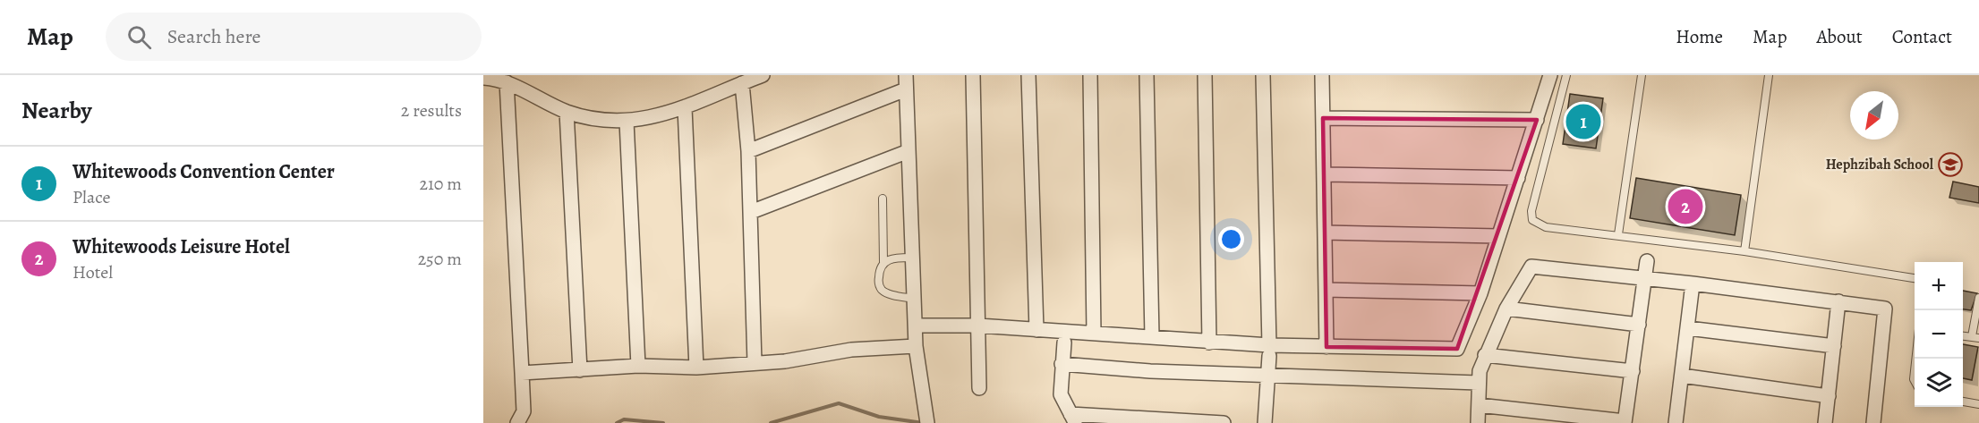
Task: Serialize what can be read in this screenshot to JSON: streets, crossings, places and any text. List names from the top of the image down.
{
  "places": {
    "school or university": ["Hephzibah School"]
  },
  "north": "bottom left",
  "page": {
    "header": "Map",
    "search": "Search here",
    "nav": [
      "Home",
      "Map",
      "About",
      "Contact"
    ],
    "heading": ["Nearby", "2 results"],
    "pins": ["1", "2"],
    "list": [
      {
        "mark": "1",
        "name": "Whitewoods Convention Center",
        "note": "Place",
        "value": "210 m"
      },
      {
        "mark": "2",
        "name": "Whitewoods Leisure Hotel",
        "note": "Hotel",
        "value": "250 m"
      }
    ],
    "map_buttons": ["+", "−"]
  }
}
